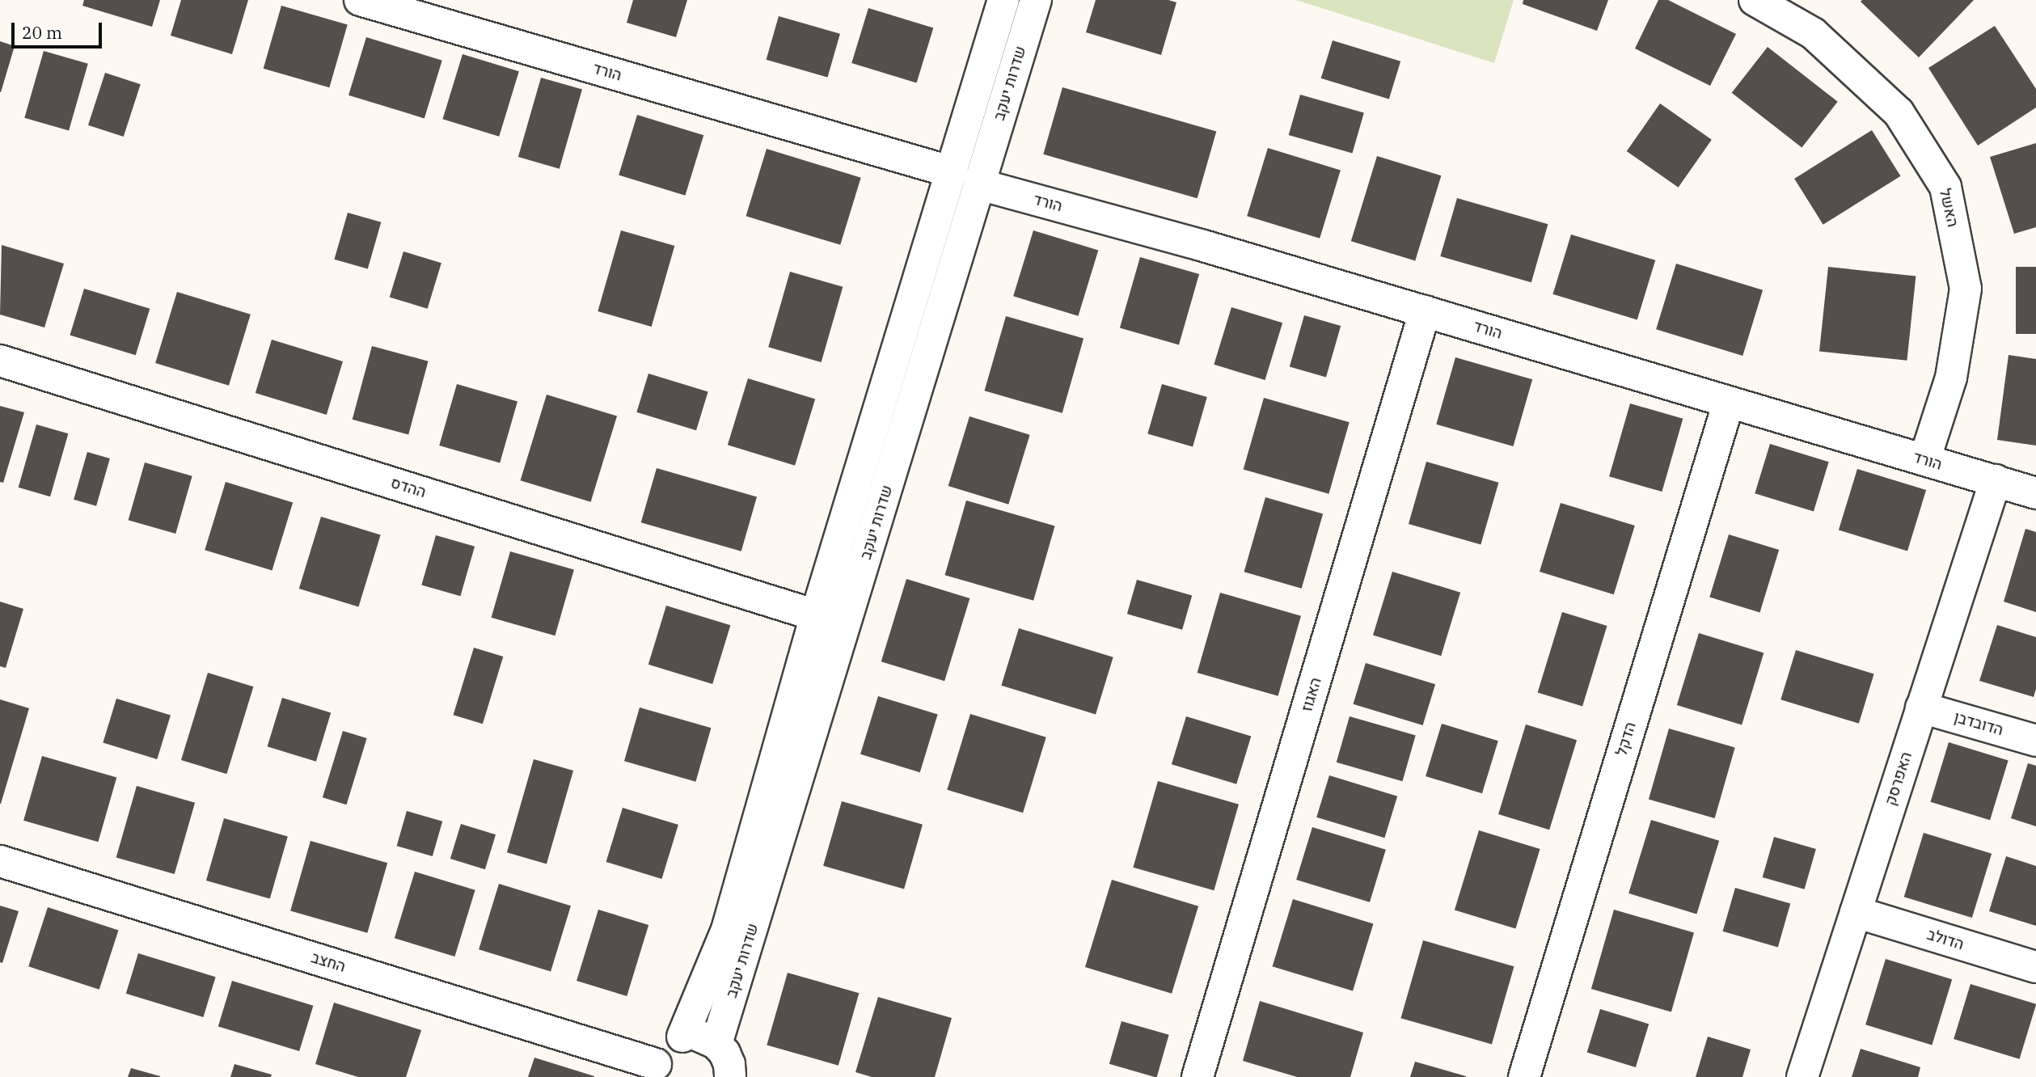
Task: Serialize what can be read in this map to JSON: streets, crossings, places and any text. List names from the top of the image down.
{
  "streets": {
    "street": [
      "הורד",
      "שדרות יעקב",
      "האשל",
      "ההדס",
      "האגוז",
      "הדובדבן",
      "הדקל",
      "האפרסק",
      "הדולב",
      "החצב"
    ]
  },
  "crossings": [
    ["הורד", "שדרות יעקב"],
    ["הורד", "האשל"],
    ["הורד", "האגוז"],
    ["הורד", "הדקל"],
    ["הורד", "האפרסק"],
    ["שדרות יעקב", "ההדס"],
    ["הדובדבן", "האפרסק"],
    ["האפרסק", "הדולב"]
  ],
  "scale_bar": "20 m"
}
